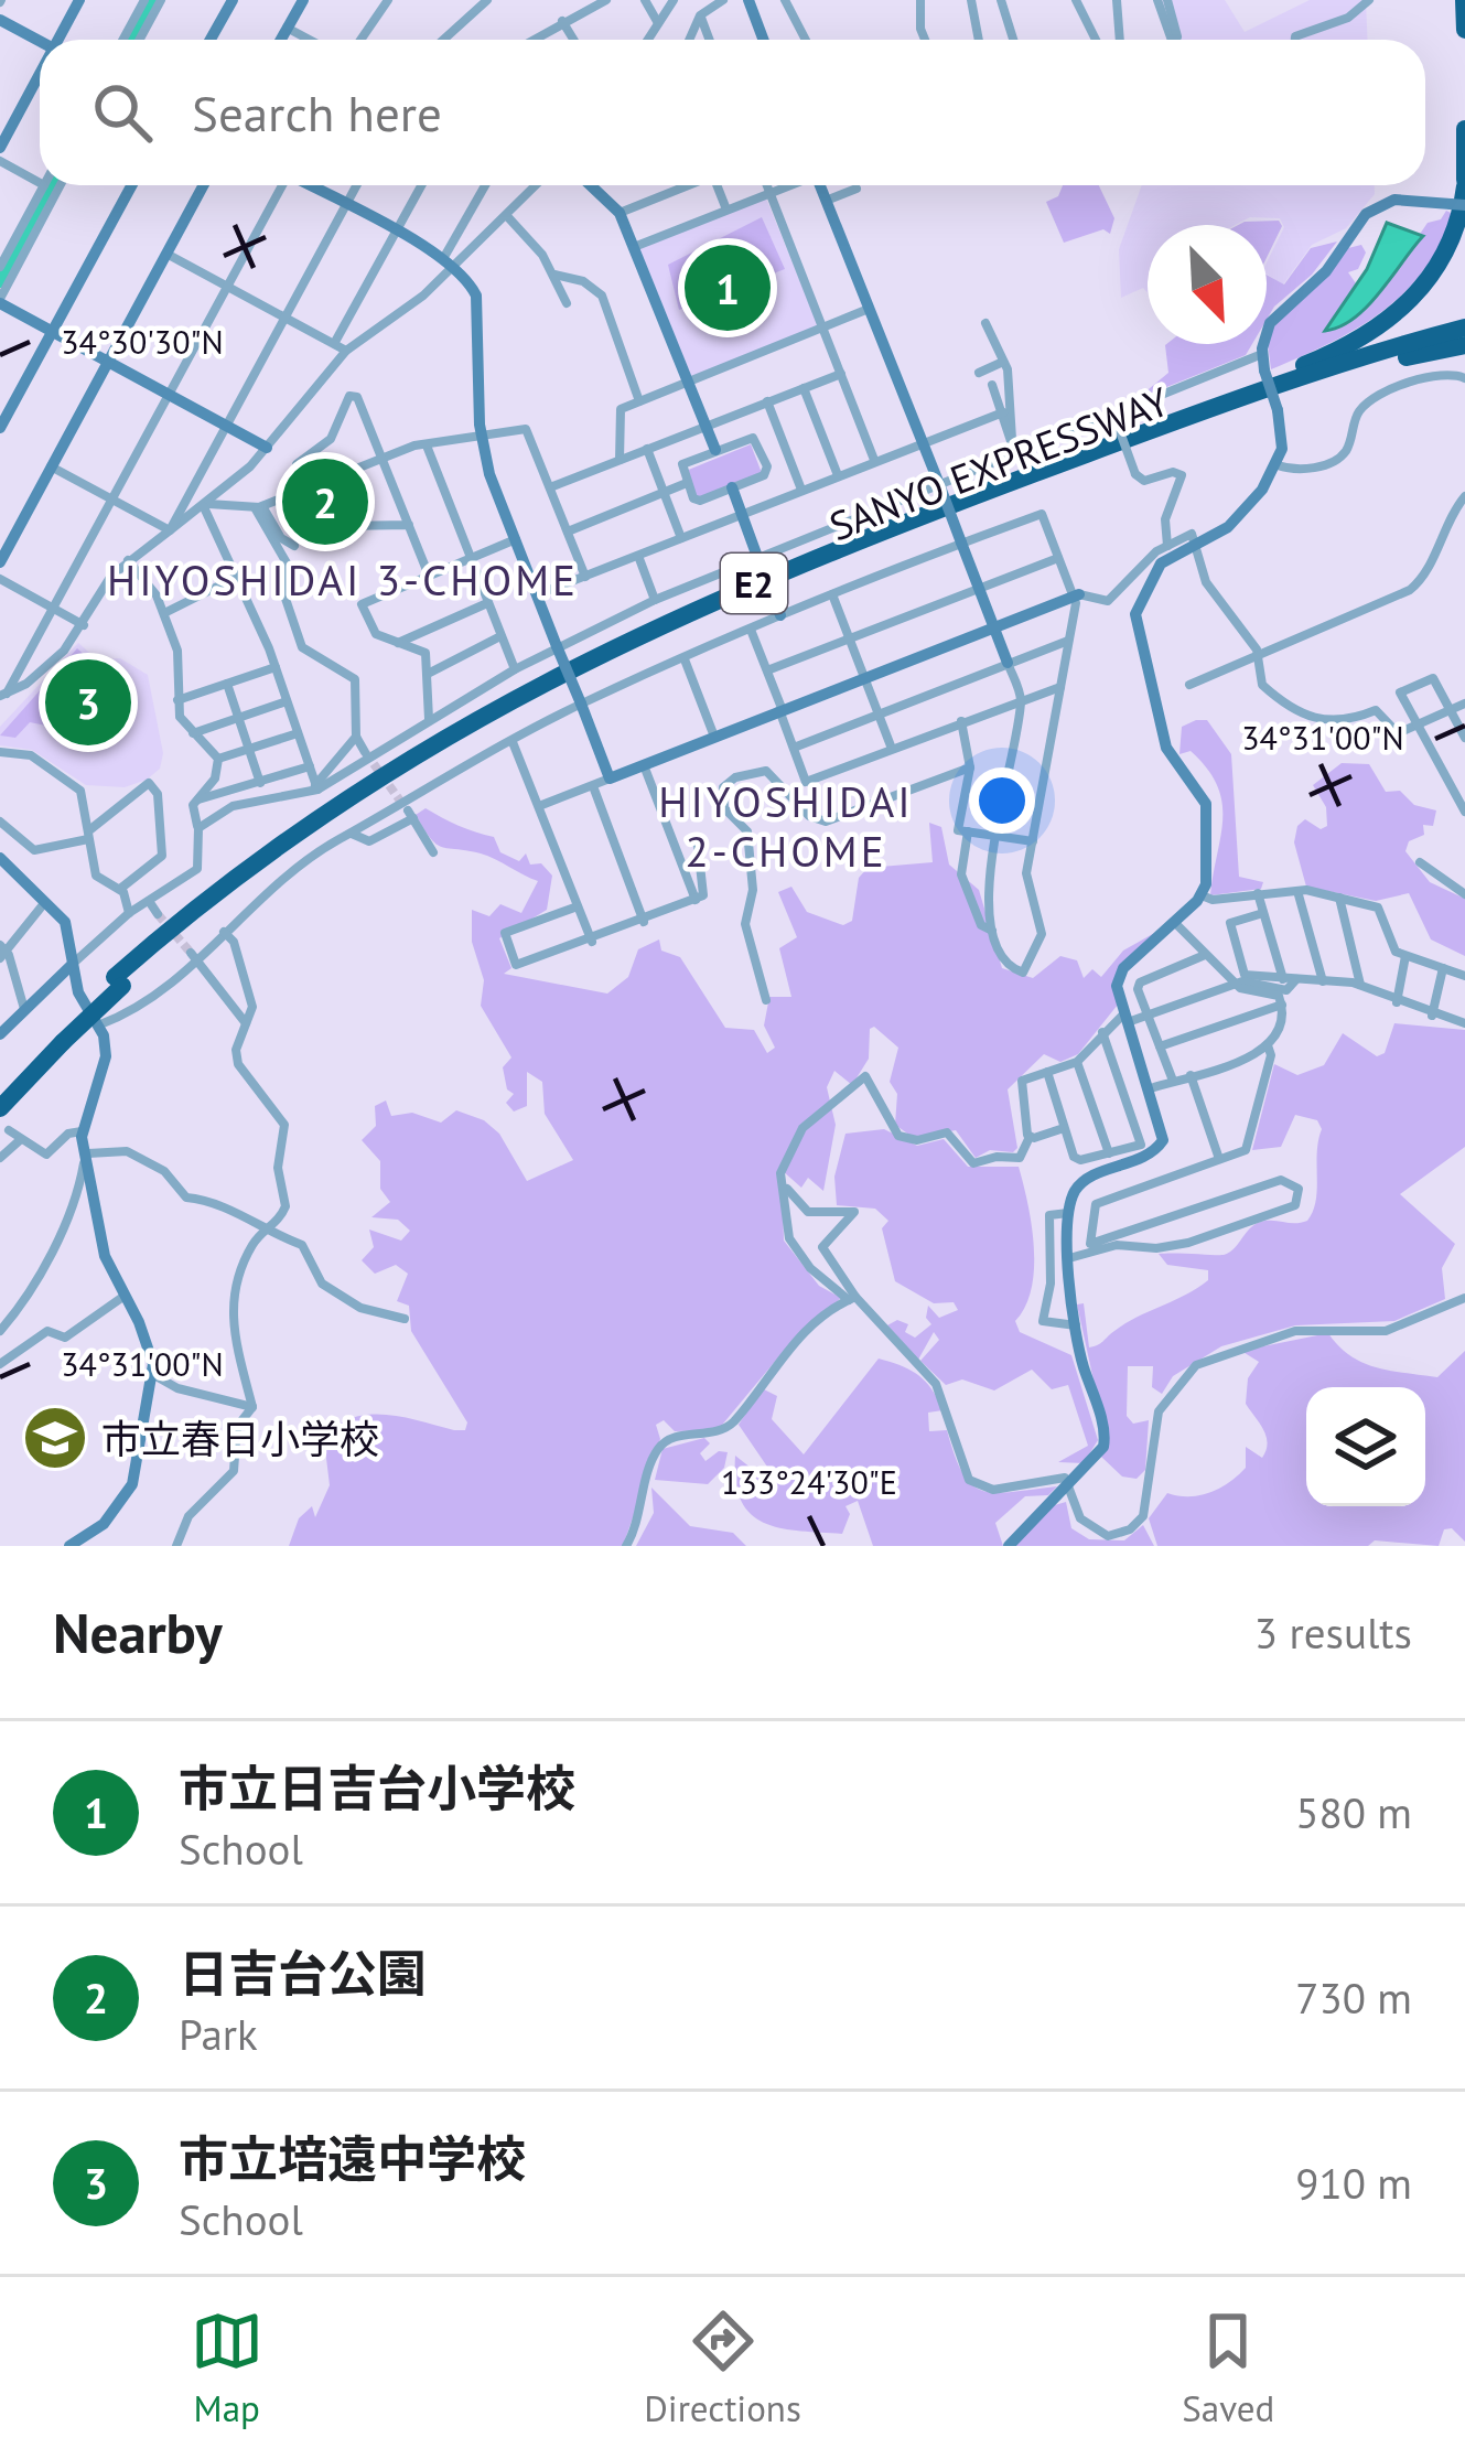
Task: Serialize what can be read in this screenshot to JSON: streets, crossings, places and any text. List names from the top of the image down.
{
  "streets": {
    "highway": ["SANYO EXPRESSWAY", "E2"]
  },
  "districts": ["HIYOSHIDAI 3-CHOME", "HIYOSHIDAI 2-CHOME"],
  "places": {
    "school or university": ["市立春日小学校"]
  },
  "north": "bottom right",
  "page": {
    "search": "Search here",
    "pins": ["1", "2", "3"],
    "heading": ["Nearby", "3 results"],
    "list": [
      {
        "mark": "1",
        "name": "市立日吉台小学校",
        "note": "School",
        "value": "580 m"
      },
      {
        "mark": "2",
        "name": "日吉台公園",
        "note": "Park",
        "value": "730 m"
      },
      {
        "mark": "3",
        "name": "市立培遠中学校",
        "note": "School",
        "value": "910 m"
      }
    ],
    "nav": ["Map", "Directions", "Saved"]
  },
  "coordinates": ["34°30'30\"N", "34°31'00\"N", "133°24'30\"E"]
}
